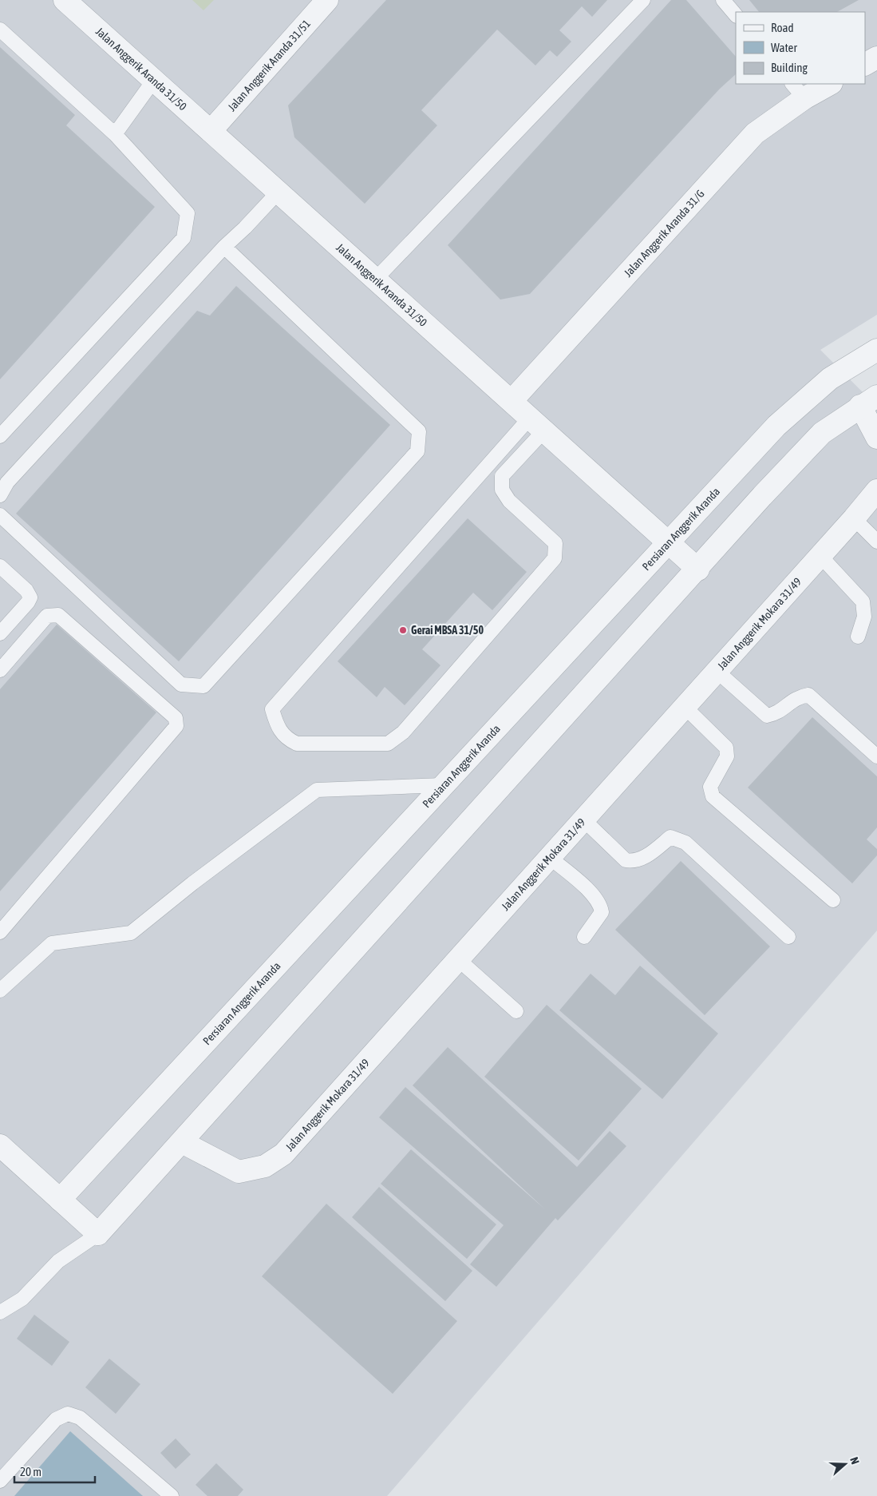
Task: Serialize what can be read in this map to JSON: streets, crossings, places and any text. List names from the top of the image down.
{
  "streets": {
    "street": [
      "Jalan Anggerik Aranda 31/51",
      "Jalan Anggerik Aranda 31/50",
      "Jalan Anggerik Aranda 31/G",
      "Persiaran Anggerik Aranda",
      "Jalan Anggerik Mokara 31/49"
    ]
  },
  "crossings": [
    ["Jalan Anggerik Aranda 31/51", "Jalan Anggerik Aranda 31/50"],
    ["Jalan Anggerik Aranda 31/50", "Jalan Anggerik Aranda 31/G"],
    ["Jalan Anggerik Aranda 31/50", "Persiaran Anggerik Aranda"]
  ],
  "places": ["Gerai MBSA 31/50"],
  "legend": ["Road", "Water", "Building"],
  "scale_bar": "20 m",
  "north": "right"
}
